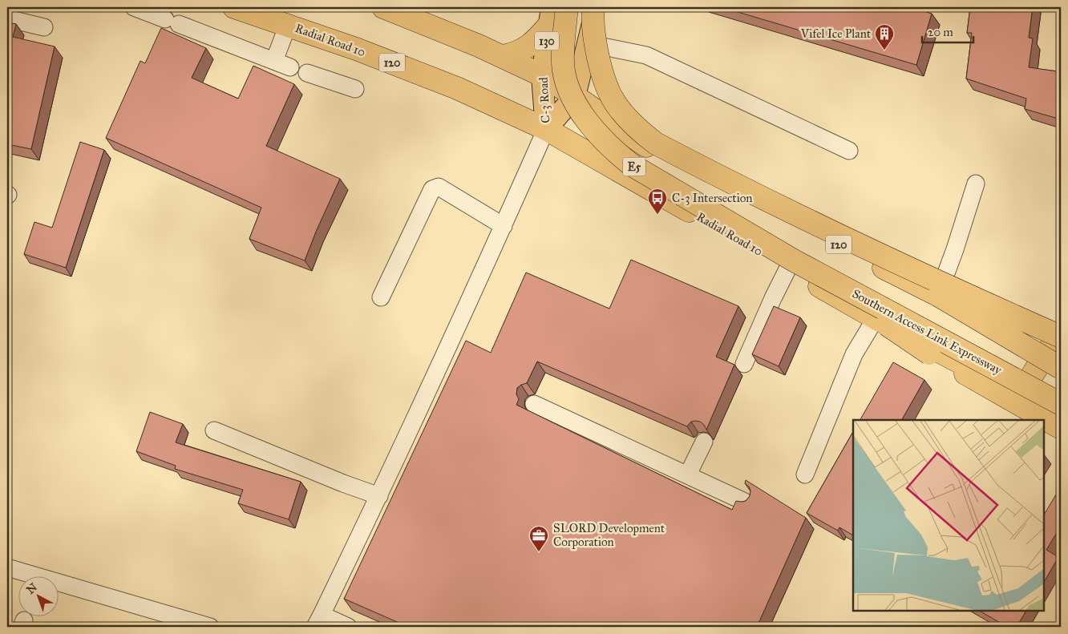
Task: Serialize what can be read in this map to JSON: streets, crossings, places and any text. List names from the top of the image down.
{
  "streets": {
    "highway": [
      "Radial Road 10",
      "120",
      "E5",
      "Southern Access Link Expressway"
    ],
    "main road": ["130", "C-3 Road"]
  },
  "crossings": [
    ["Radial Road 10", "C-3 Road"],
    ["Radial Road 10", "E5"],
    ["Radial Road 10", "Southern Access Link Expressway"],
    ["120", "C-3 Road"],
    ["E5", "Southern Access Link Expressway"]
  ],
  "places": {
    "building": ["Vifel Ice Plant"],
    "bus stop": ["C-3 Intersection"],
    "office": ["SLORD Development Corporation"]
  },
  "scale_bar": "20 m",
  "north": "top left"
}
